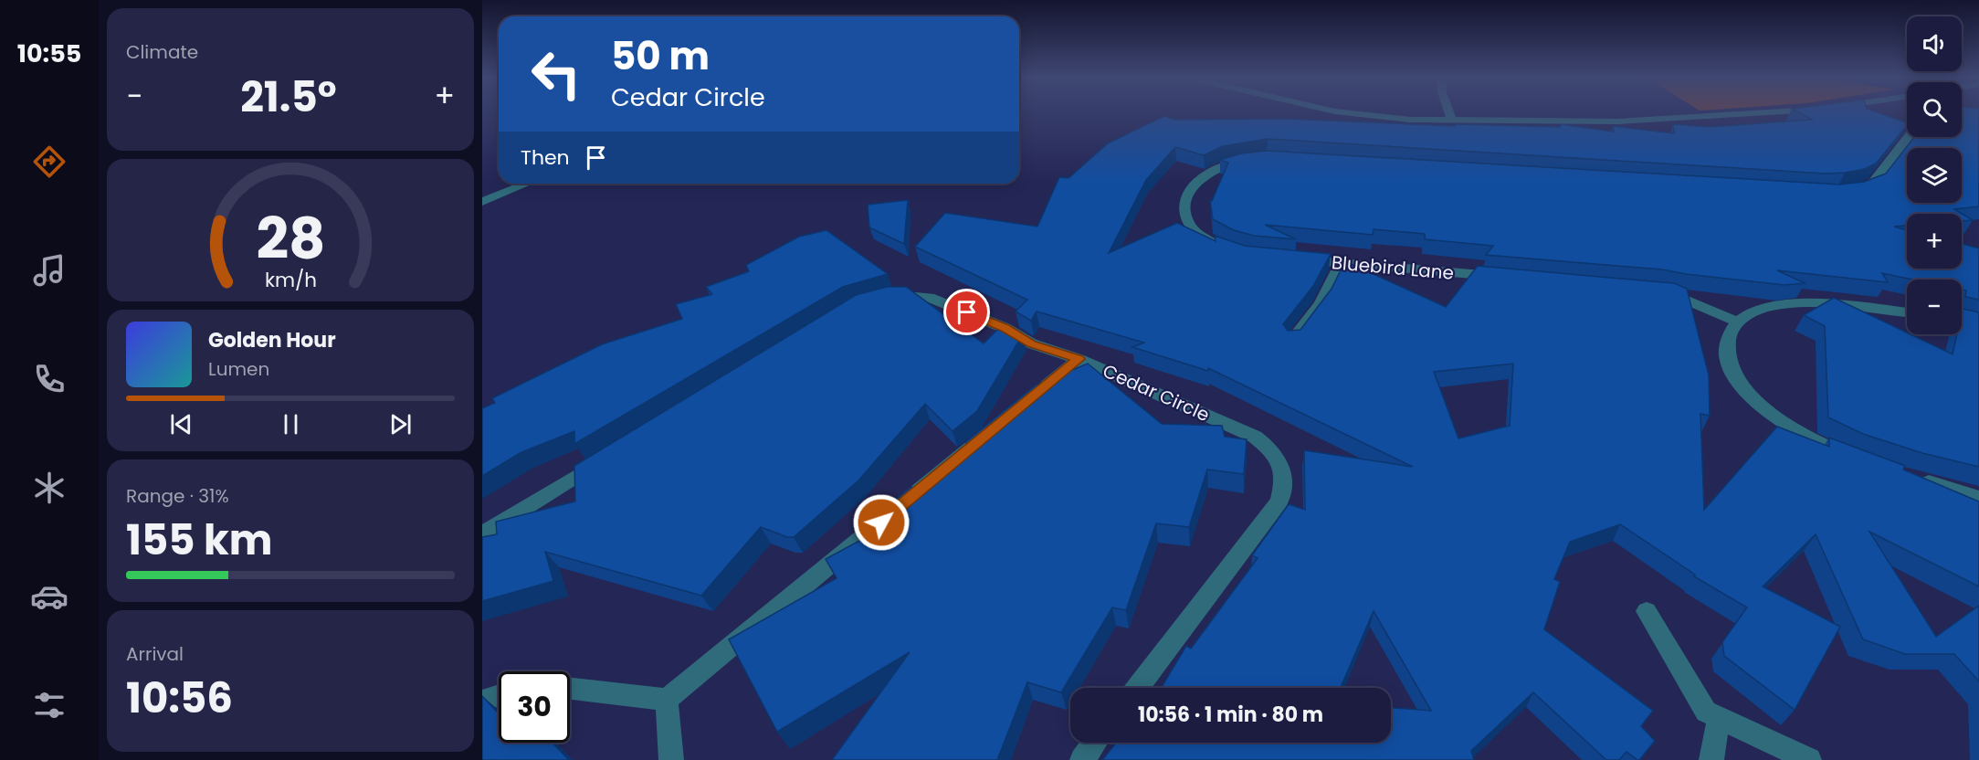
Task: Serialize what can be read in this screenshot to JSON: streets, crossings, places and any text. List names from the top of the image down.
{
  "streets": {
    "street": ["Bluebird Lane", "Cedar Circle"]
  },
  "page": {
    "tabs": "10:55",
    "tile": [
      "Climate",
      ["Range · 31%", "155 km"],
      ["Arrival", "10:56"]
    ],
    "map_buttons": ["+", "−"],
    "turn": ["50 m", "Cedar Circle"],
    "heat": ["−", "21.5°", "+"],
    "then": "Then",
    "song": ["Golden Hour", "Lumen"],
    "limit": "30",
    "trip": "10:56 · 1 min · 80 m",
    "gauge": ["28", "km/h"]
  }
}
